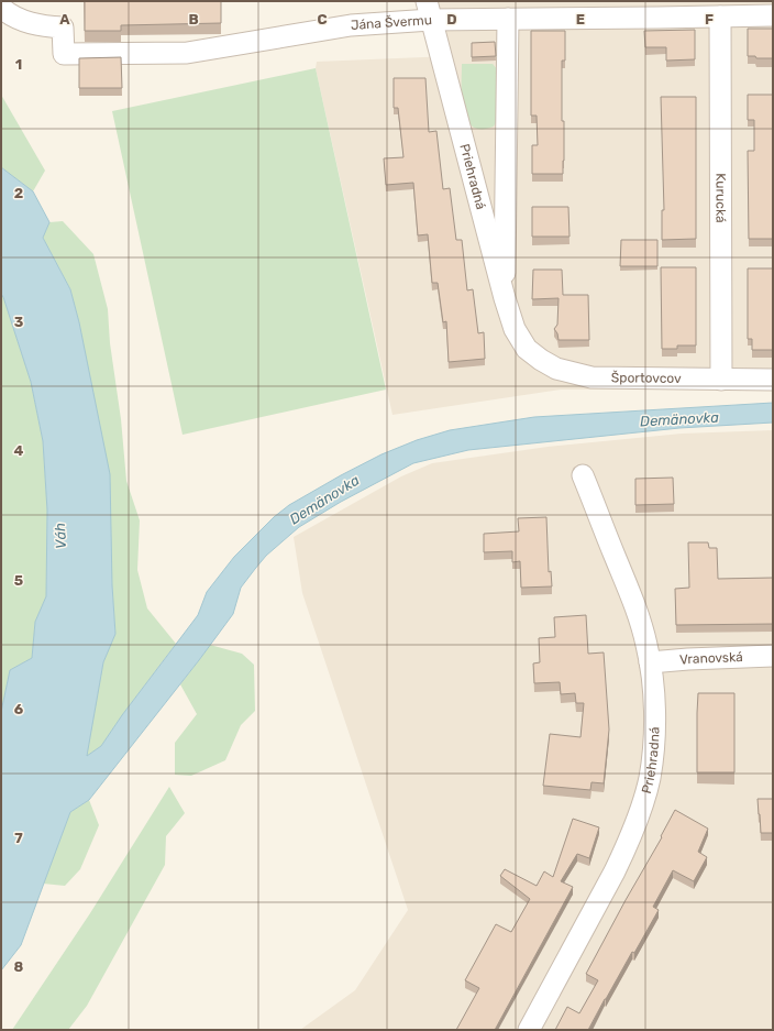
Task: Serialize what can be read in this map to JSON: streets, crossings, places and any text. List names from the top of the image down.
{
  "streets": {
    "street": [
      "Jána Švermu",
      "Priehradná",
      "Kurucká",
      "Športovcov",
      "Vranovská"
    ]
  },
  "crossings": [
    ["Jána Švermu", "Priehradná"],
    ["Jána Švermu", "Kurucká"],
    ["Priehradná", "Športovcov"],
    ["Priehradná", "Vranovská"],
    ["Kurucká", "Športovcov"]
  ],
  "water": ["Demänovka", "Váh"],
  "grid": {
    "columns": [
      "A",
      "B",
      "C",
      "D",
      "E",
      "F"
    ],
    "rows": [
      "1",
      "2",
      "3",
      "4",
      "5",
      "6",
      "7",
      "8"
    ]
  }
}
